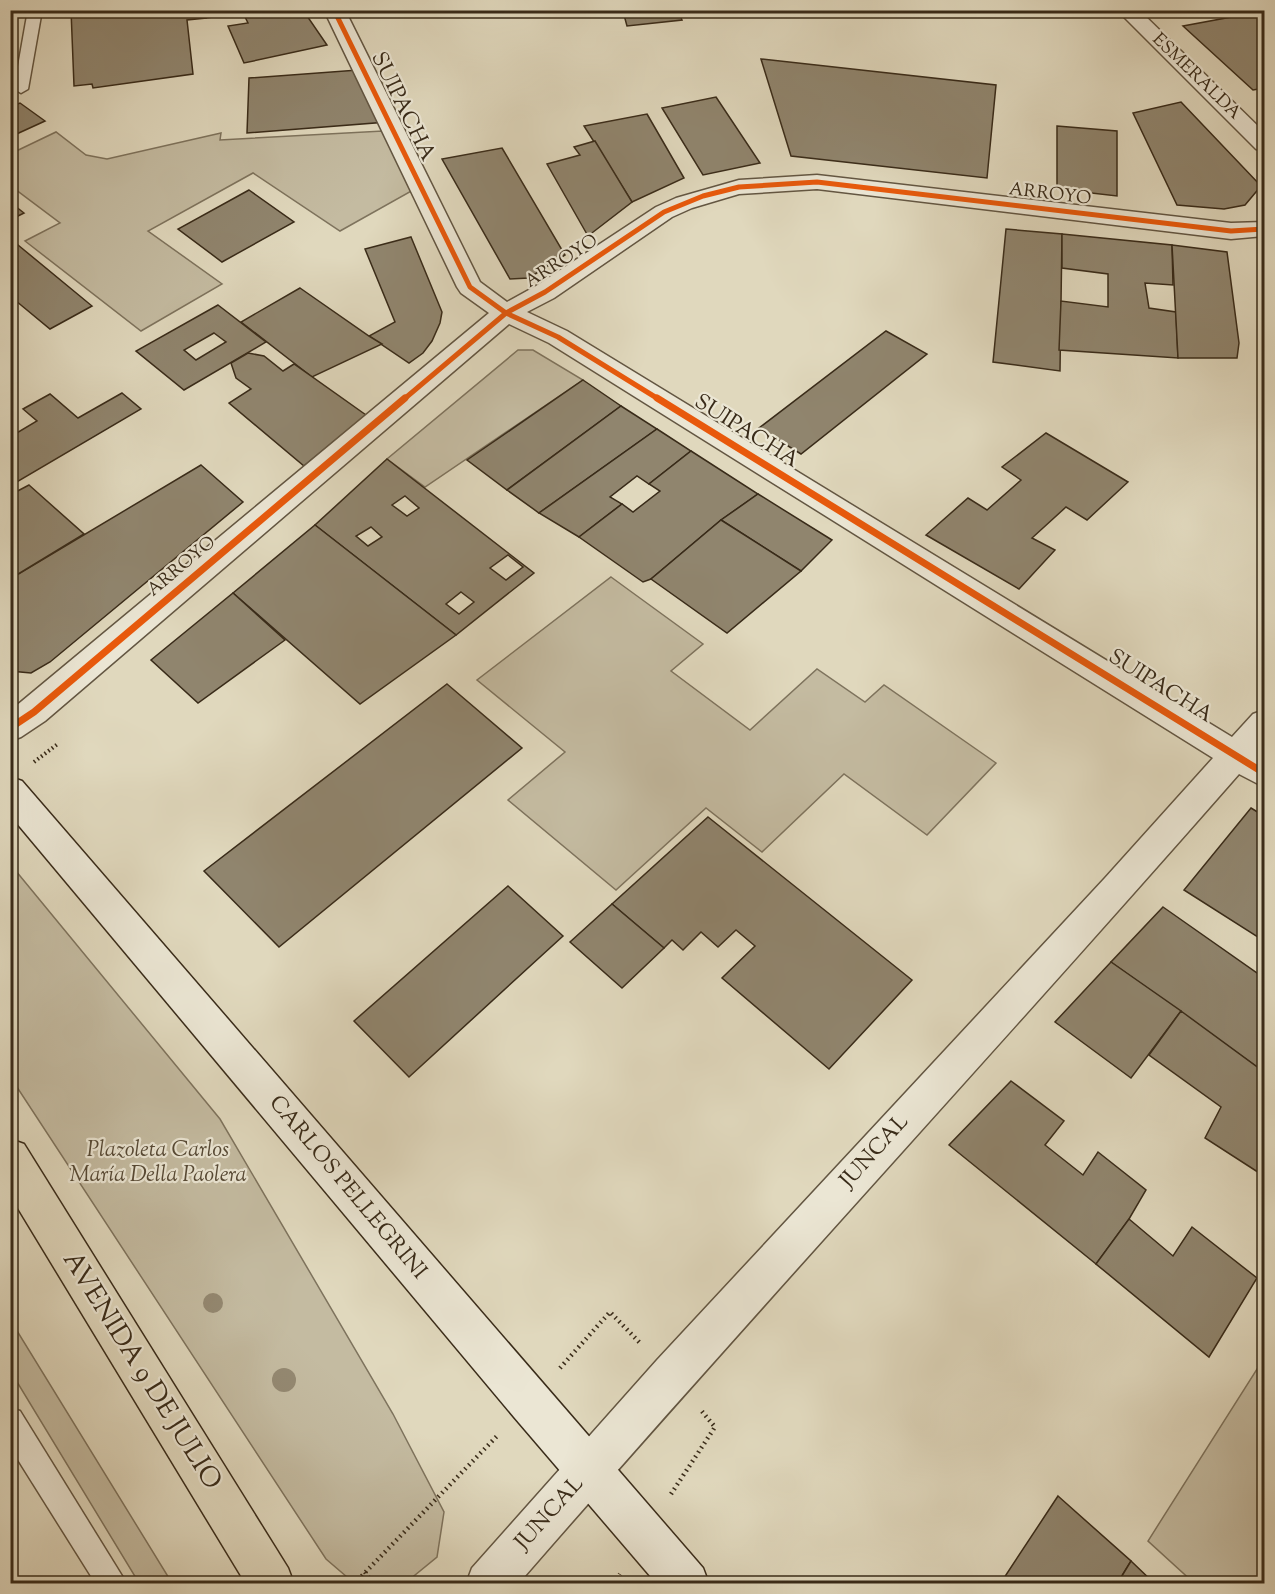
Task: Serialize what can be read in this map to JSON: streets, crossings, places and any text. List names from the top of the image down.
{
  "streets": {
    "highway": ["AVENIDA 9 DE JULIO"],
    "street": [
      "ESMERALDA",
      "SUIPACHA",
      "ARROYO",
      "JUNCAL",
      "CARLOS PELLEGRINI"
    ]
  },
  "crossings": [
    ["SUIPACHA", "ARROYO"],
    ["SUIPACHA", "JUNCAL"],
    ["JUNCAL", "CARLOS PELLEGRINI"]
  ],
  "parks": ["Plazoleta Carlos María Della Paolera"]
}
